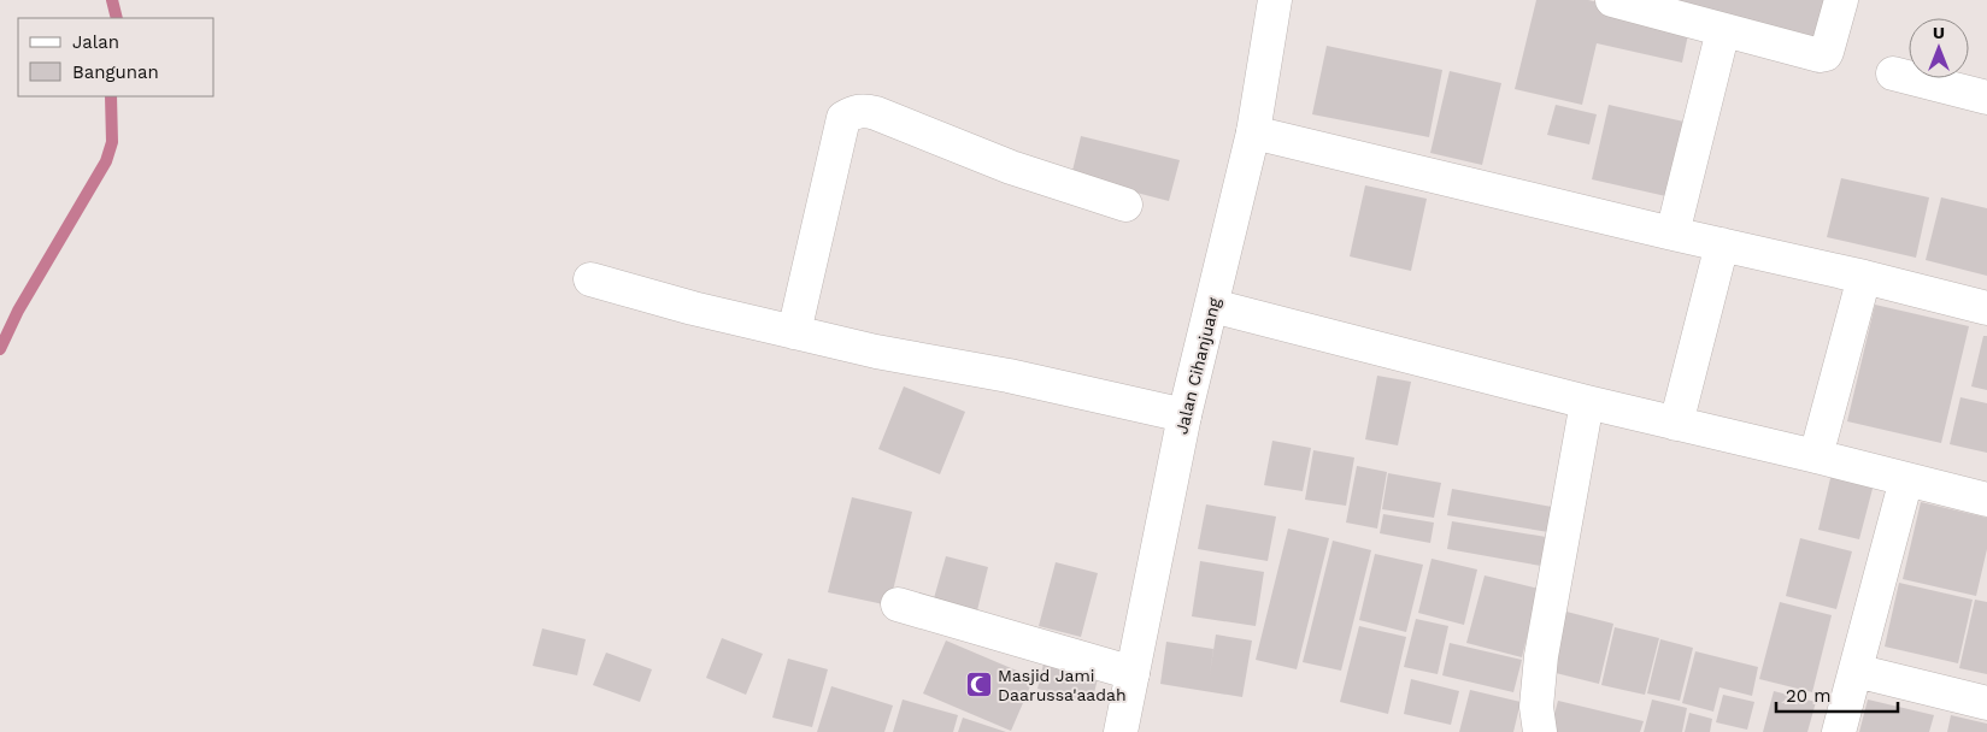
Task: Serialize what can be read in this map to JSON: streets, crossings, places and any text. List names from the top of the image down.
{
  "streets": {
    "street": ["Jalan Cihanjuang"]
  },
  "places": {
    "mosque": ["Masjid Jami Daarussa'aadah"]
  },
  "legend": ["Jalan", "Bangunan"],
  "scale_bar": "20 m",
  "north": "top"
}
